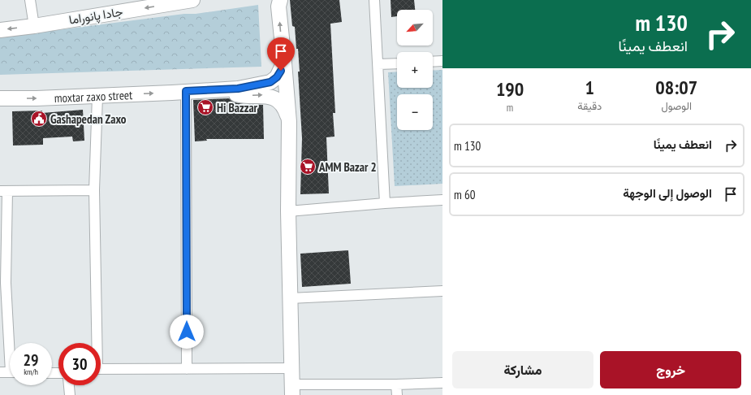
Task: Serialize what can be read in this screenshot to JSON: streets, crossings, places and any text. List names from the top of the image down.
{
  "streets": {
    "main road": ["جادا پانوراما", "moxtar zaxo street"]
  },
  "one_way": ["جادا پانوراما", "moxtar zaxo street"],
  "places": {
    "supermarket": ["Hi Bazzar", "AMM Bazar 2"],
    "public building": ["Gashapedan Zaxo"]
  },
  "north": "bottom left",
  "page": {
    "turn": ["130 m", "انعطف يمينًا"],
    "map_buttons": ["+", "−"],
    "eta": [
      "08:07",
      "الوصول",
      "1",
      "دقيقة",
      "190",
      "m"
    ],
    "list": [
      {
        "name": "انعطف يمينًا",
        "value": "130 m"
      },
      {
        "name": "الوصول إلى الوجهة",
        "value": "60 m"
      }
    ],
    "speed": "29 km/h",
    "limit": "30",
    "buttons": ["خروج", "مشاركة"]
  }
}
